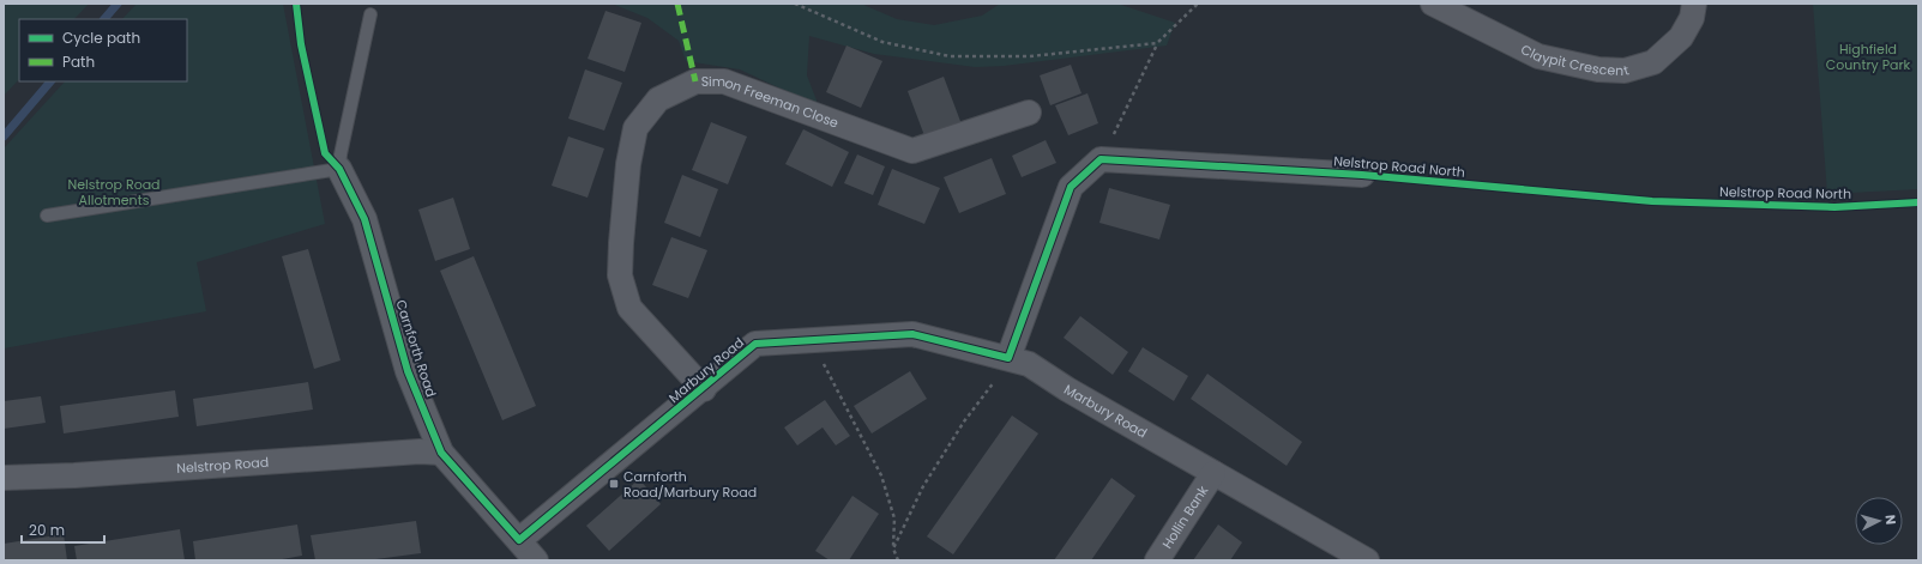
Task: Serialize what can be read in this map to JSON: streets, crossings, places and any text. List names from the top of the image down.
{
  "streets": {
    "street": [
      "Claypit Crescent",
      "Simon Freeman Close",
      "Nelstrop Road North",
      "Carnforth Road",
      "Marbury Road",
      "Nelstrop Road",
      "Hollin Bank"
    ]
  },
  "crossings": [
    ["Simon Freeman Close", "Marbury Road"],
    ["Carnforth Road", "Marbury Road"],
    ["Carnforth Road", "Nelstrop Road"],
    ["Marbury Road", "Hollin Bank"]
  ],
  "parks": ["Highfield Country Park", "Nelstrop Road Allotments"],
  "places": {
    "transit": ["Carnforth Road/Marbury Road"]
  },
  "legend": ["Cycle path", "Path"],
  "scale_bar": "20 m",
  "north": "right"
}
